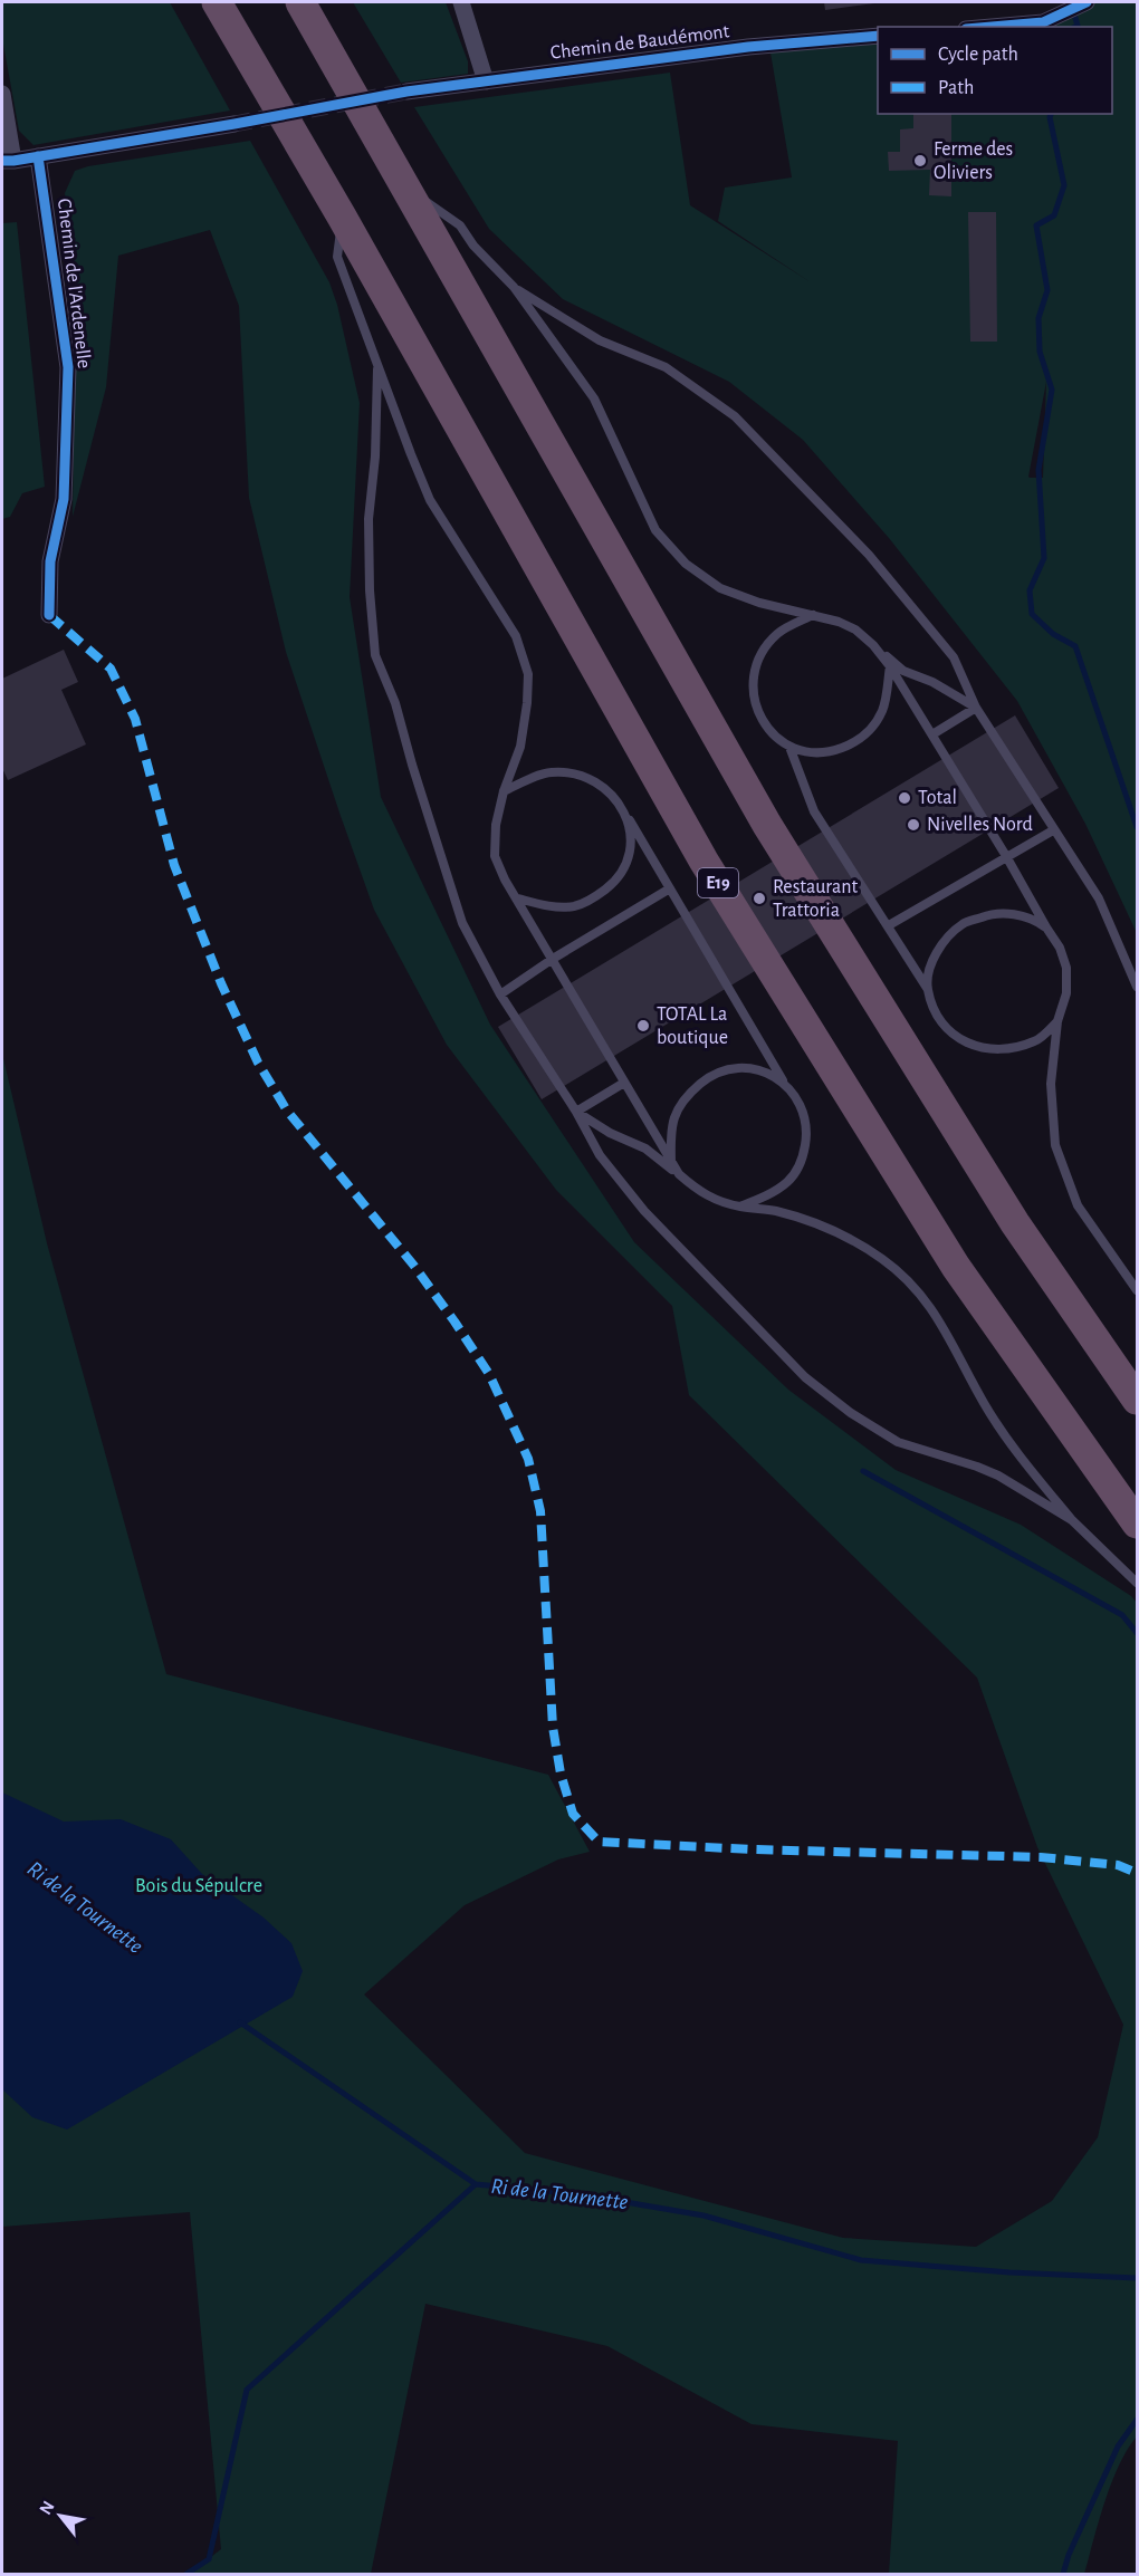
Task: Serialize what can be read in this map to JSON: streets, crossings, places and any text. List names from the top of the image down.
{
  "streets": {
    "highway": ["E19"],
    "street": ["Chemin de Baudémont", "Chemin de l'Ardenelle"]
  },
  "water": ["Ri de la Tournette"],
  "parks": ["Bois du Sépulcre"],
  "places": [
    "Ferme des Oliviers",
    "Total",
    "Nivelles Nord",
    "Restaurant Trattoria",
    "TOTAL La boutique"
  ],
  "legend": ["Cycle path", "Path"],
  "north": "top left"
}
